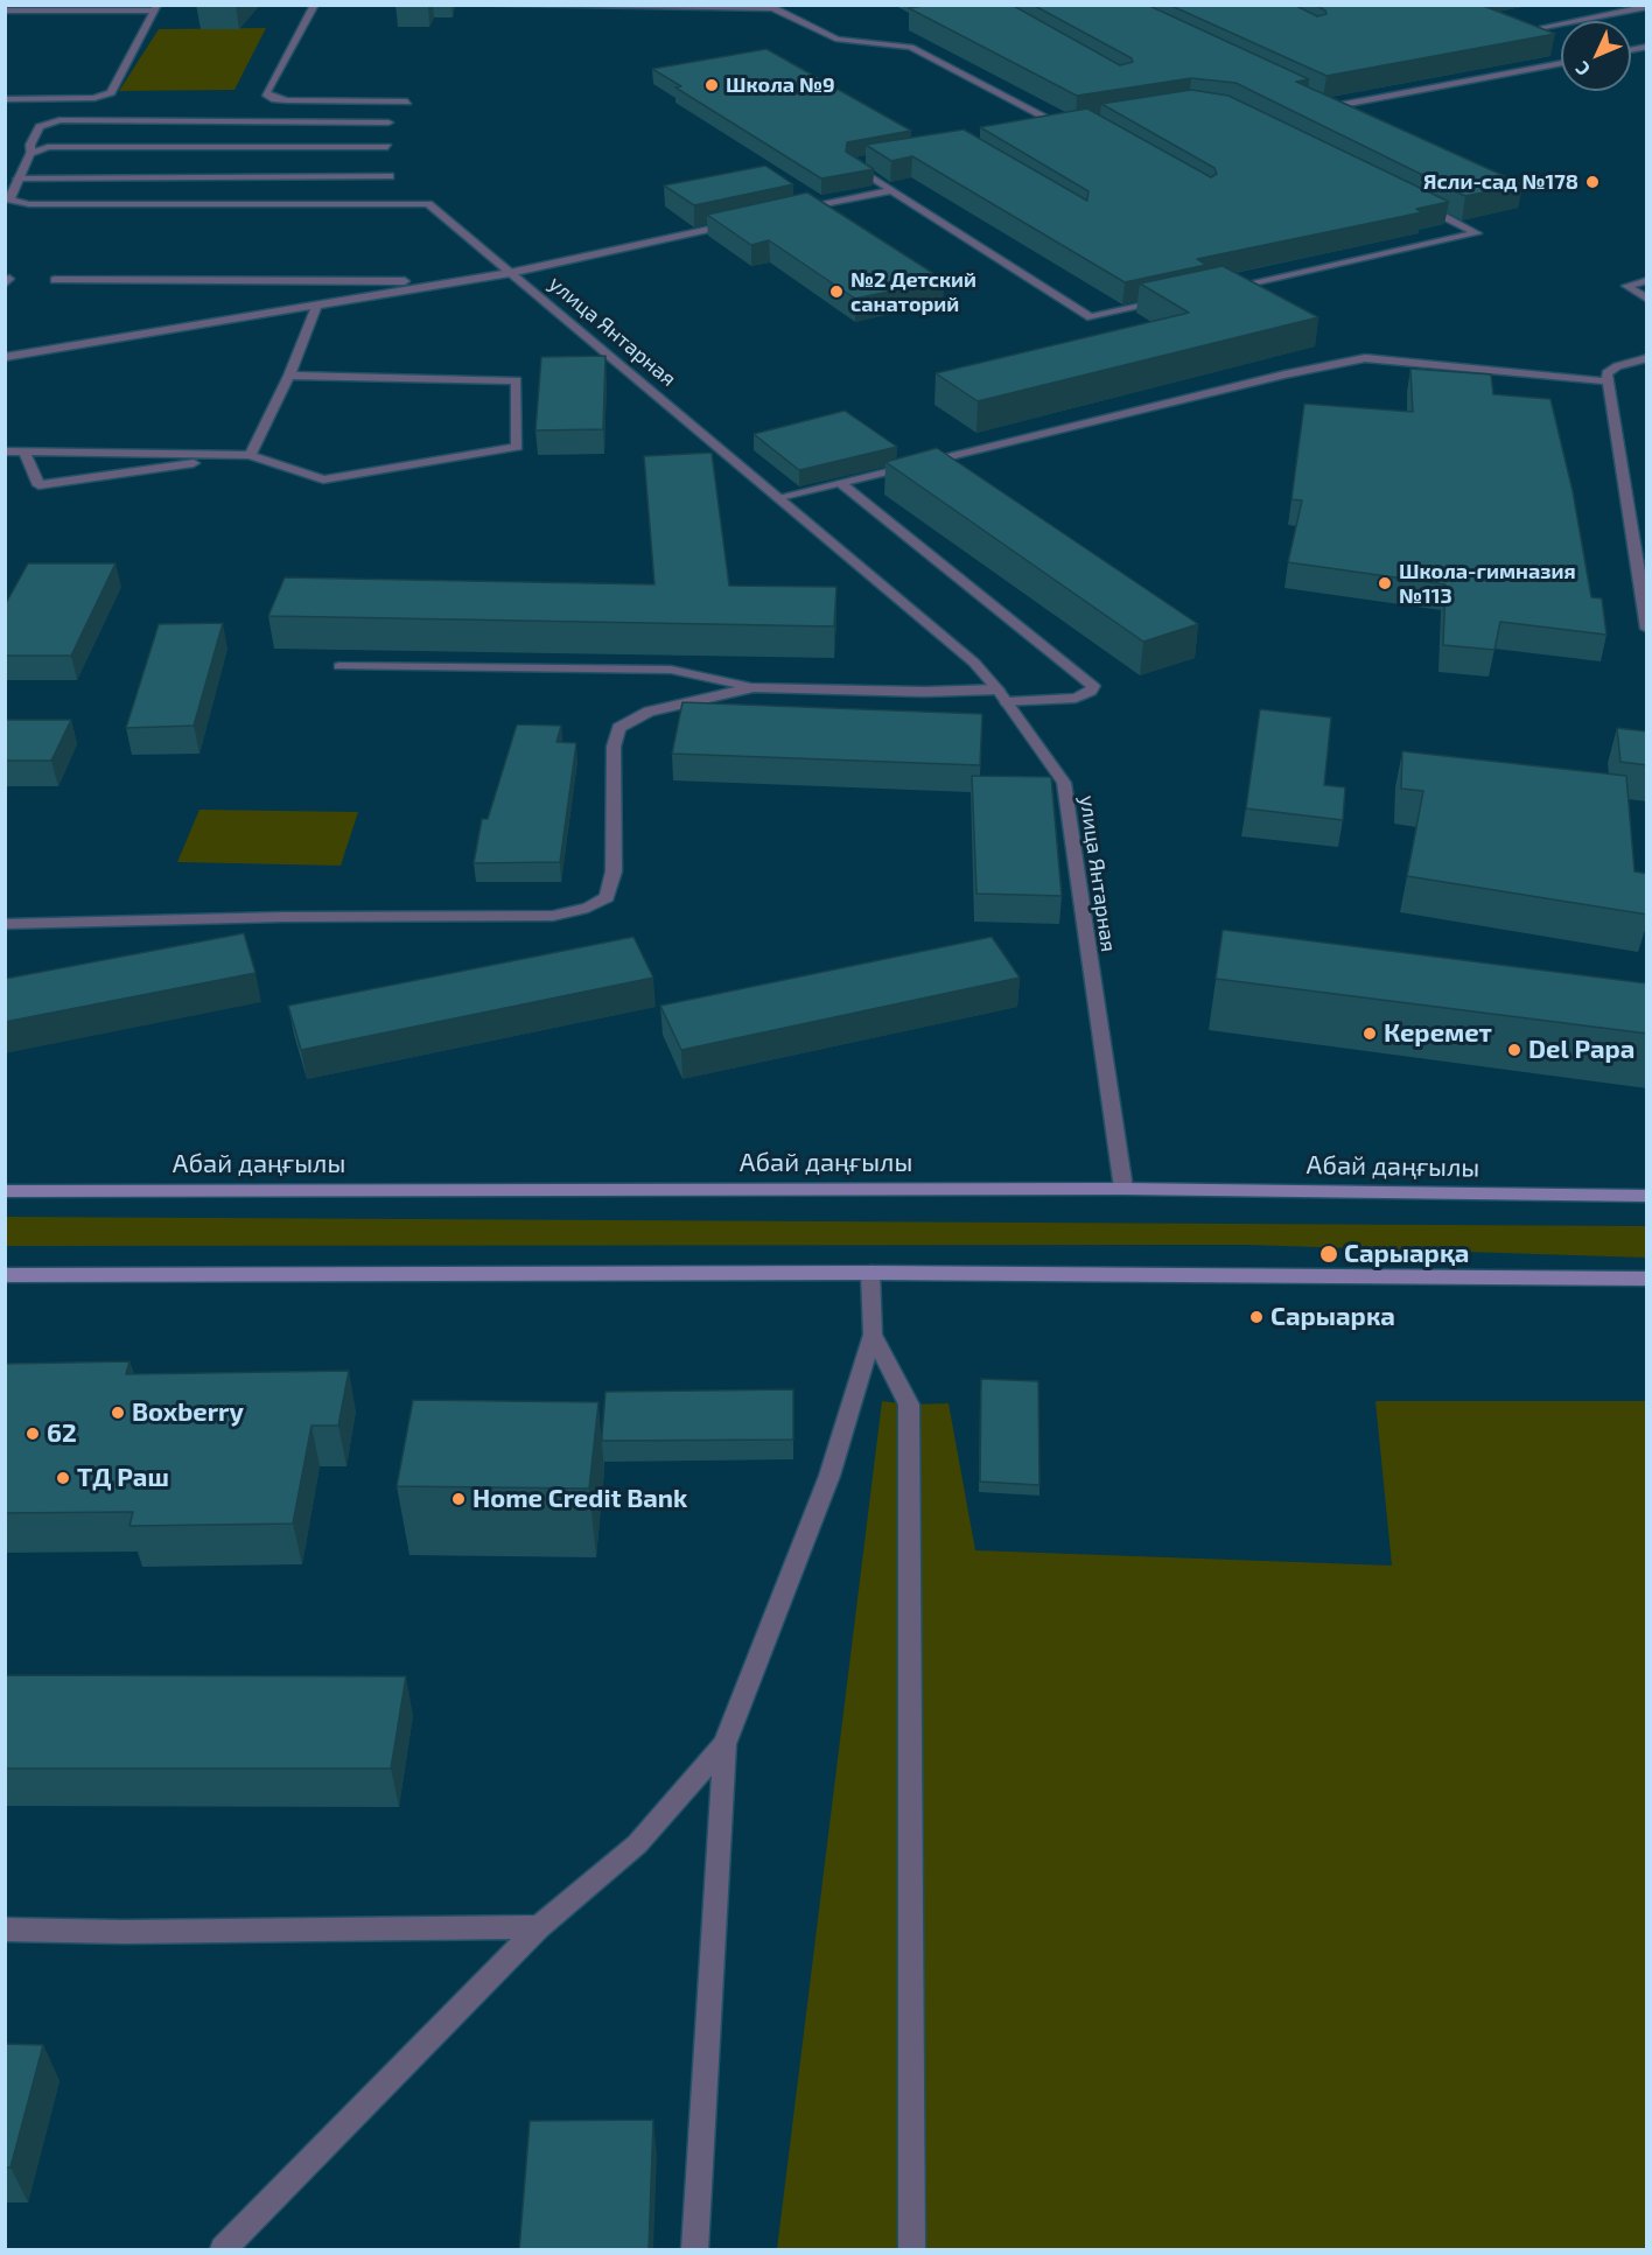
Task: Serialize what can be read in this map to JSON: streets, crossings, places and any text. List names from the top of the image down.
{
  "streets": {
    "main road": ["Абай даңғылы"],
    "street": ["улица Янтарная"]
  },
  "crossings": [
    ["улица Янтарная", "Абай даңғылы"]
  ],
  "places": [
    "Школа №9",
    "Ясли-сад №178",
    "№2 Детский санаторий",
    "Школа-гимназия №113",
    "Керемет",
    "Del Papa",
    "Сарыарқа",
    "Сарыарка",
    "Boxberry",
    "62",
    "ТД Раш",
    "Home Credit Bank"
  ],
  "north": "bottom left"
}
